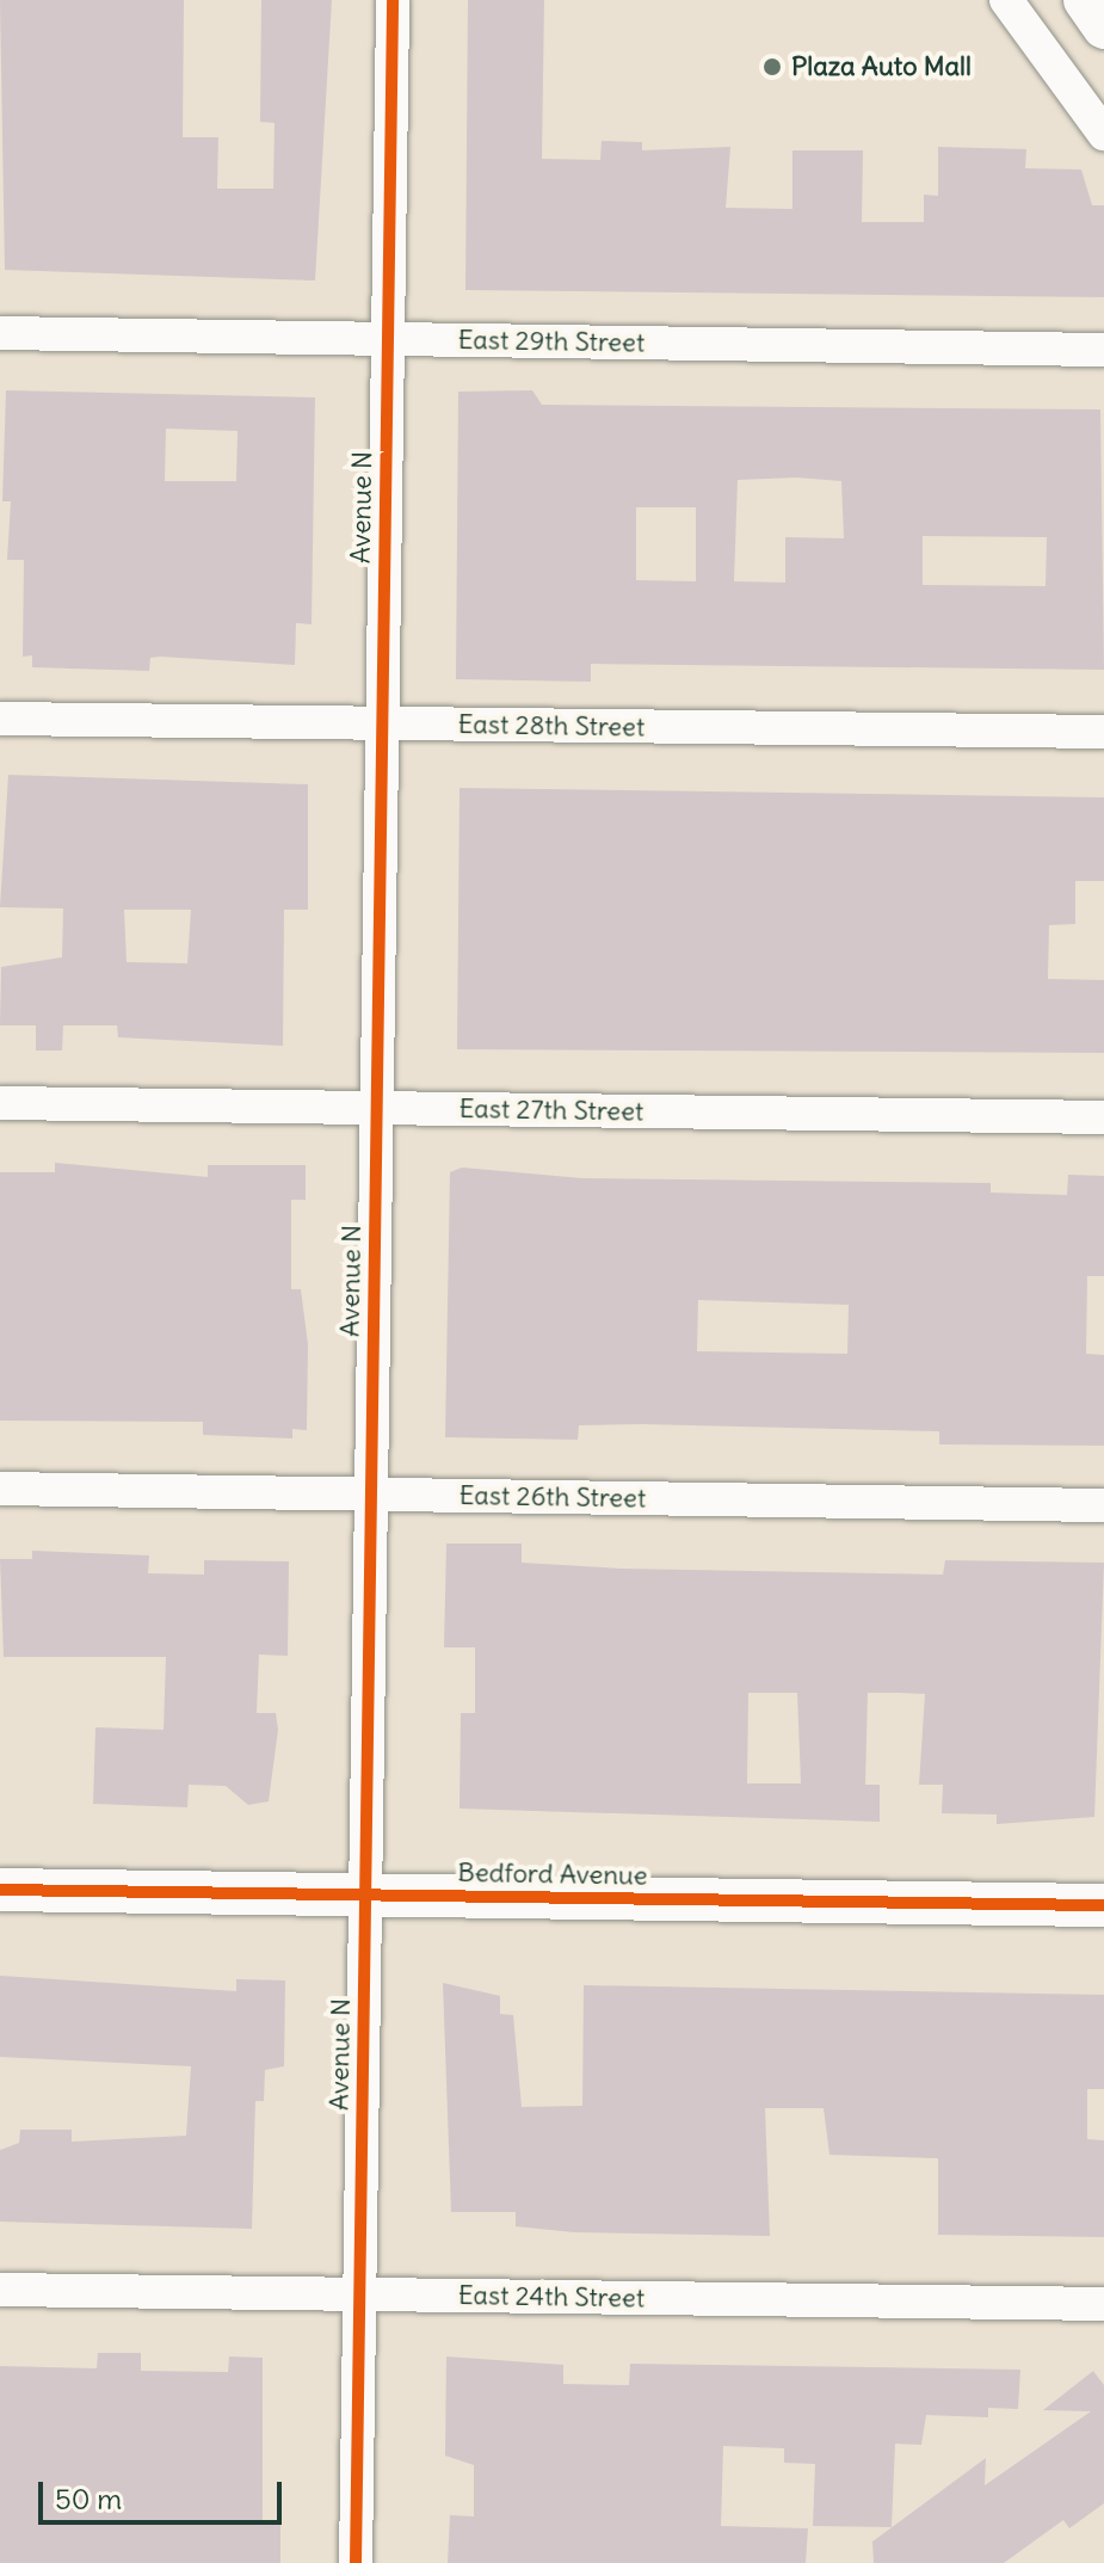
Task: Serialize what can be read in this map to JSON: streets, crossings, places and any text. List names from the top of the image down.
{
  "streets": {
    "main road": ["Bedford Avenue"],
    "street": [
      "East 29th Street",
      "Avenue N",
      "East 28th Street",
      "East 27th Street",
      "East 26th Street",
      "East 24th Street"
    ]
  },
  "crossings": [
    ["East 29th Street", "Avenue N"],
    ["Avenue N", "East 28th Street"],
    ["Avenue N", "East 27th Street"],
    ["Avenue N", "East 26th Street"],
    ["Avenue N", "Bedford Avenue"],
    ["Avenue N", "East 24th Street"]
  ],
  "places": ["Plaza Auto Mall"],
  "scale_bar": "50 m"
}
